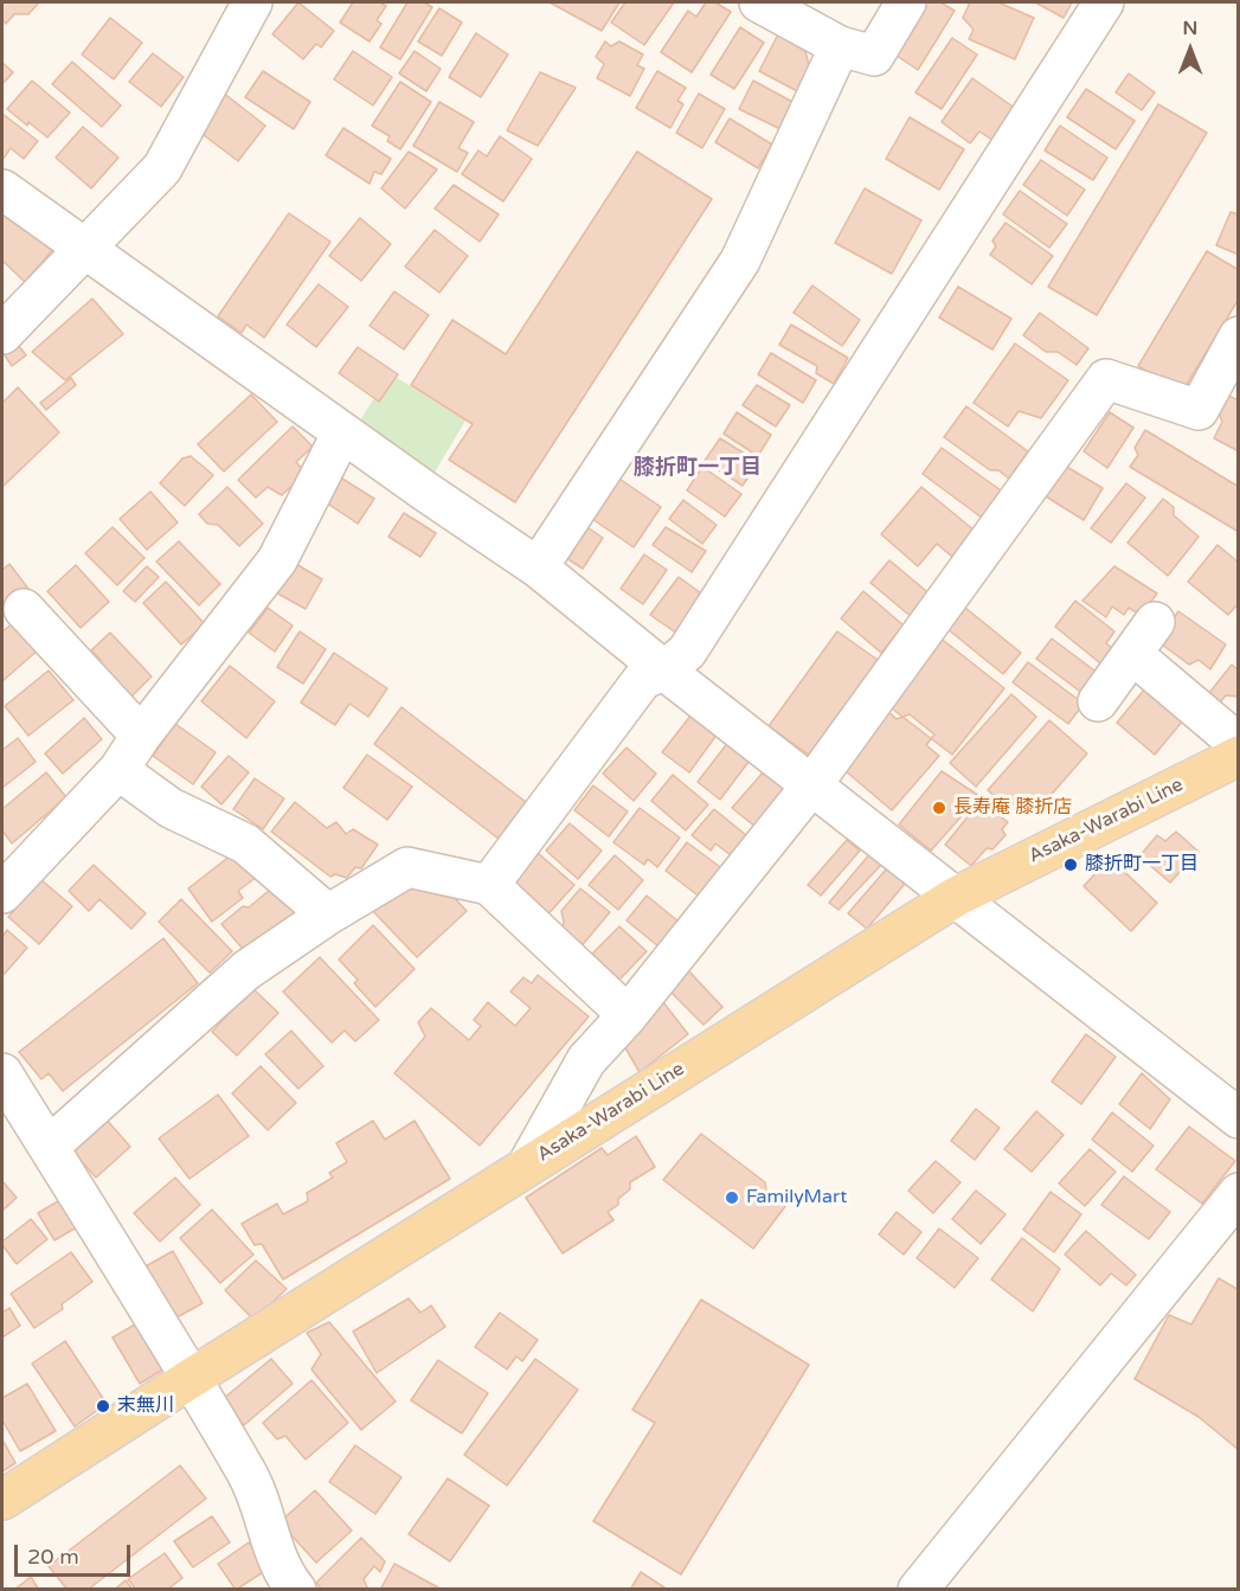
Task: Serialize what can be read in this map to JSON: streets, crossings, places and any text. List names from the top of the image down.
{
  "streets": {
    "main road": ["Asaka-Warabi Line"]
  },
  "districts": ["膝折町一丁目"],
  "places": [
    "長寿庵 膝折店",
    "膝折町一丁目",
    "FamilyMart",
    "末無川"
  ],
  "scale_bar": "20 m",
  "north": "top"
}
